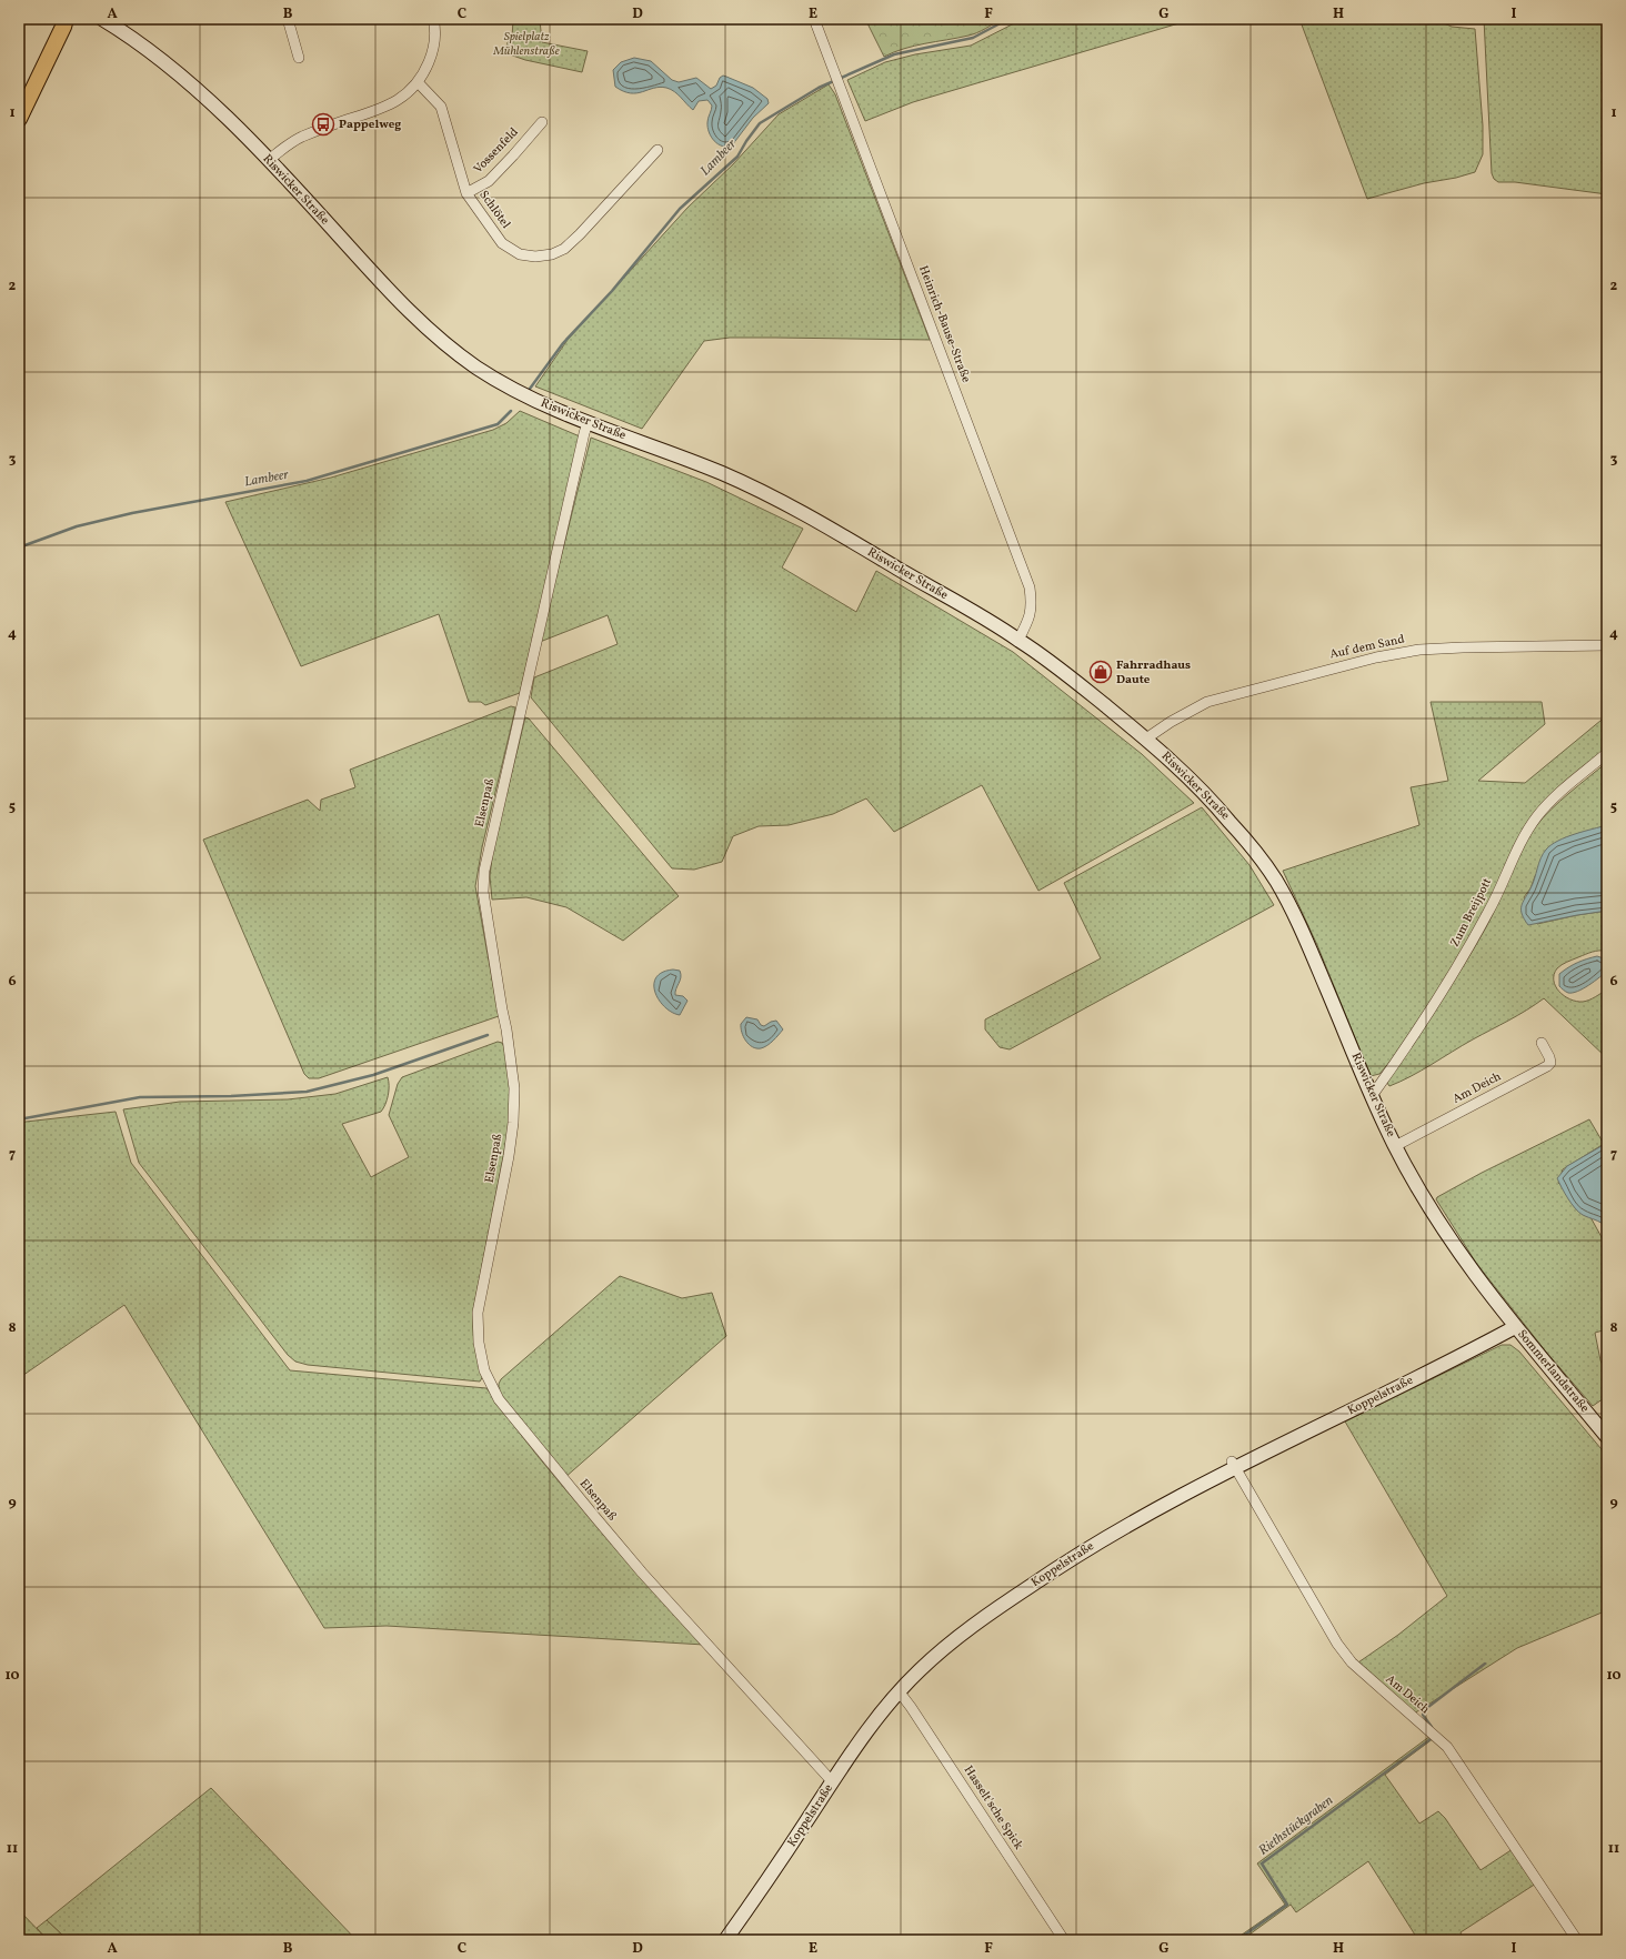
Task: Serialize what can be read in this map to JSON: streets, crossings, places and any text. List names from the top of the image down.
{
  "streets": {
    "street": [
      "Vossenfeld",
      "Riswicker Straße",
      "Schlötel",
      "Heinrich-Bause-Straße",
      "Auf dem Sand",
      "Elsenpaß",
      "Zum Breijpott",
      "Am Deich",
      "Sommerlandstraße",
      "Koppelstraße",
      "Hasselt'sche Spick"
    ]
  },
  "crossings": [
    ["Vossenfeld", "Schlötel"],
    ["Riswicker Straße", "Heinrich-Bause-Straße"],
    ["Riswicker Straße", "Auf dem Sand"],
    ["Riswicker Straße", "Elsenpaß"],
    ["Riswicker Straße", "Zum Breijpott"],
    ["Riswicker Straße", "Am Deich"],
    ["Riswicker Straße", "Sommerlandstraße"],
    ["Riswicker Straße", "Koppelstraße"],
    ["Elsenpaß", "Koppelstraße"],
    ["Am Deich", "Koppelstraße"],
    ["Sommerlandstraße", "Koppelstraße"],
    ["Koppelstraße", "Hasselt'sche Spick"]
  ],
  "water": ["Lambeer", "Riethstückgraben"],
  "parks": ["Spielplatz Mühlenstraße"],
  "places": {
    "bus stop": ["Pappelweg"],
    "shop": ["Fahrradhaus Daute"]
  },
  "grid": {
    "columns": [
      "A",
      "B",
      "C",
      "D",
      "E",
      "F",
      "G",
      "H",
      "I"
    ],
    "rows": [
      "1",
      "2",
      "3",
      "4",
      "5",
      "6",
      "7",
      "8",
      "9",
      "10",
      "11"
    ]
  }
}
